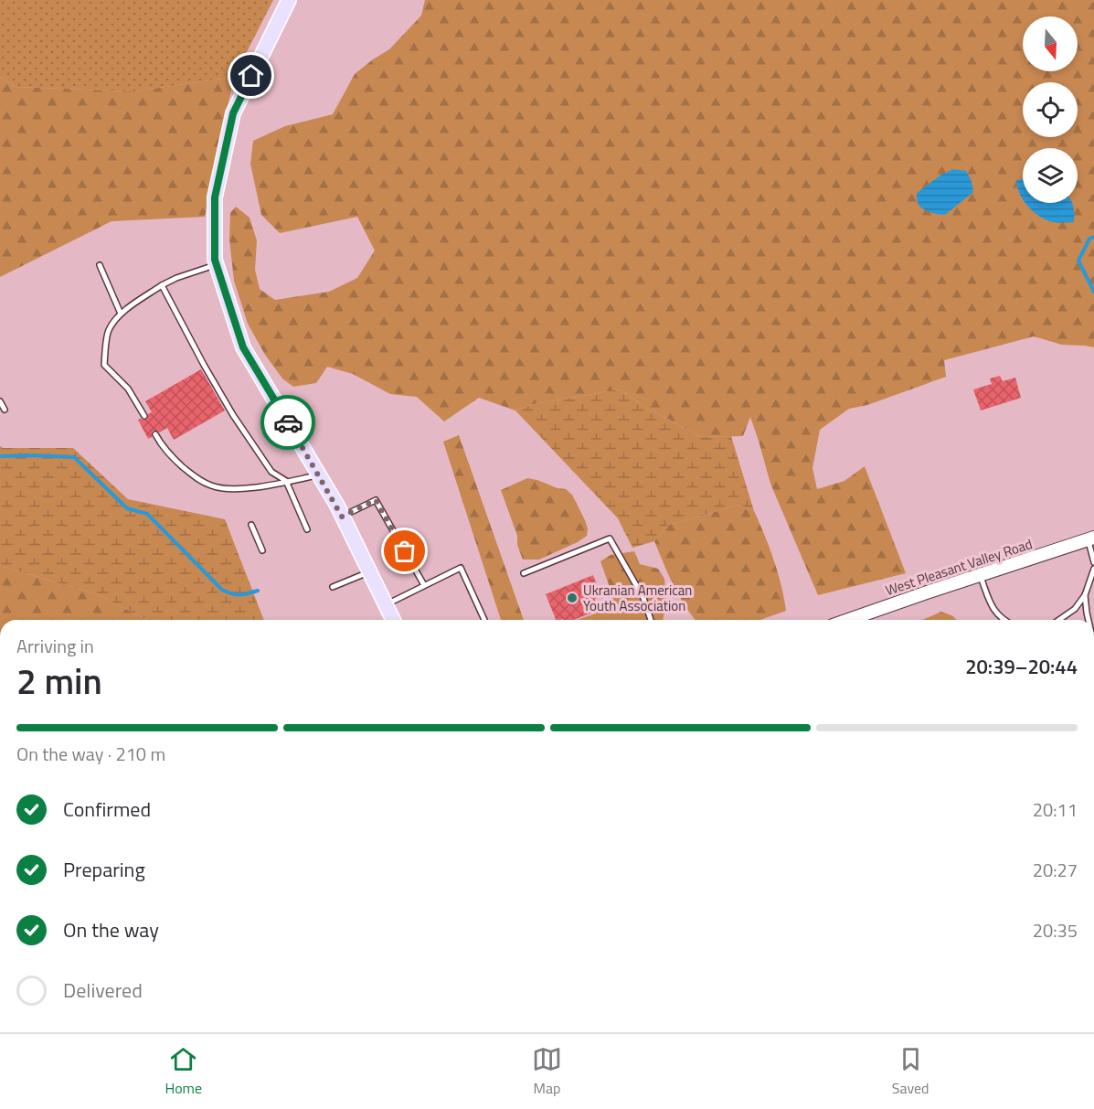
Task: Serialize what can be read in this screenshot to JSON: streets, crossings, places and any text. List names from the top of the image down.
{
  "streets": {
    "main road": ["West Pleasant Valley Road"]
  },
  "places": ["Ukranian American Youth Association"],
  "north": "bottom",
  "page": {
    "heading": ["2 min", "Arriving in", "20:39–20:44"],
    "bar": "On the way · 210 m",
    "list": [
      ["Confirmed", "20:11"],
      ["Preparing", "20:27"],
      ["On the way", "20:35"],
      "Delivered"
    ],
    "tabs": ["Home", "Map", "Saved"]
  }
}
